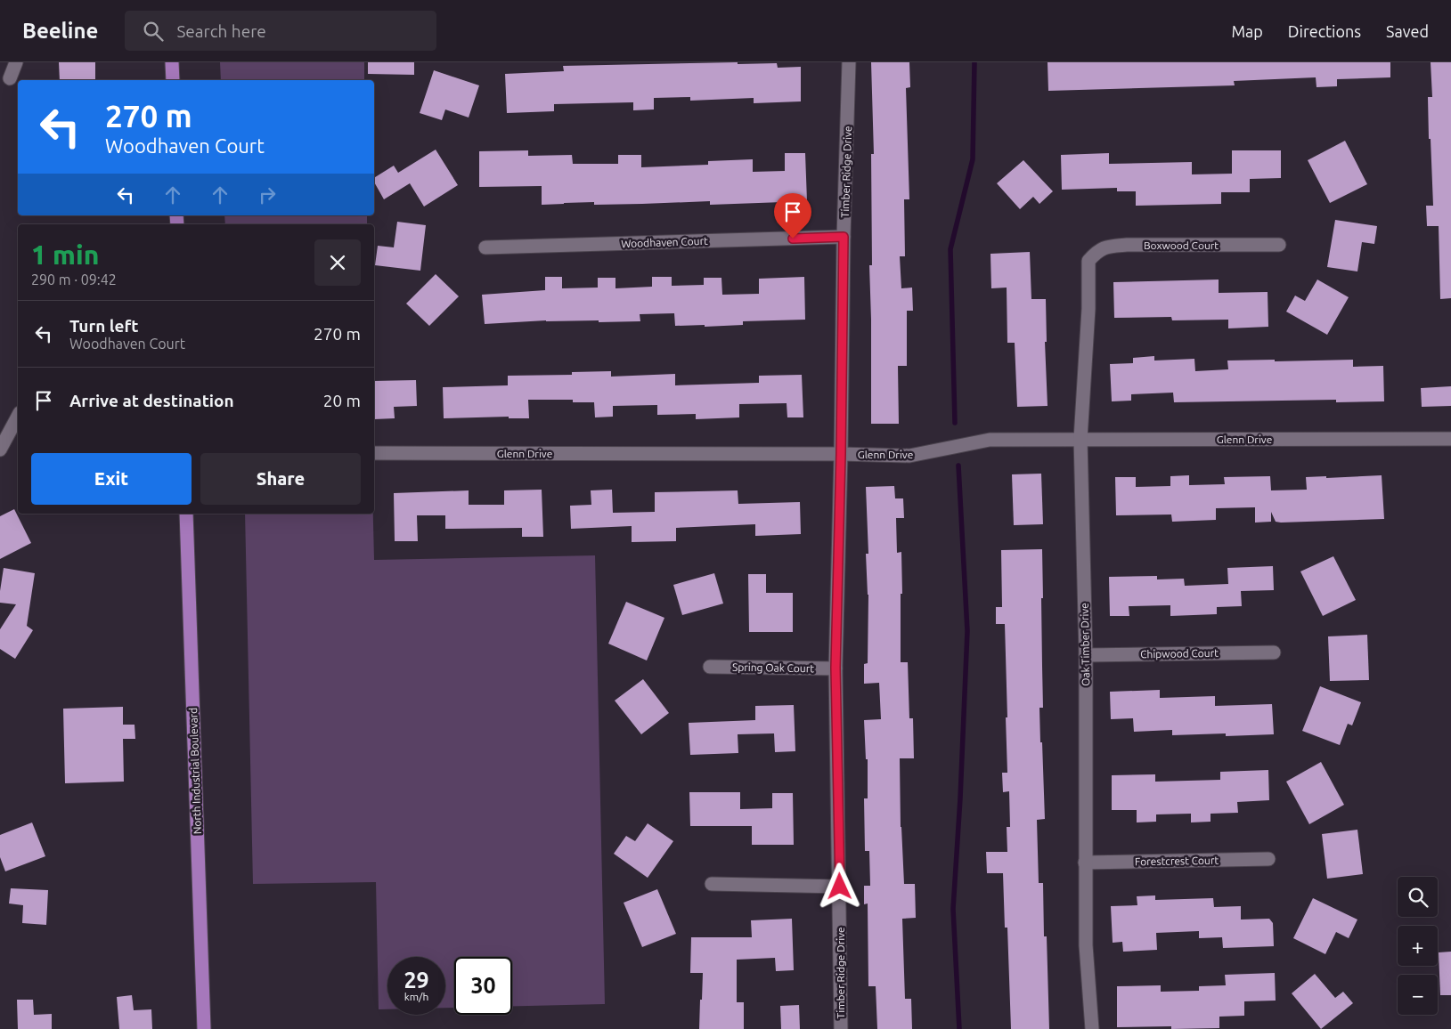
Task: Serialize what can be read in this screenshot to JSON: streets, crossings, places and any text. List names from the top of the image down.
{
  "streets": {
    "main road": ["North Industrial Boulevard"],
    "street": [
      "Timber Ridge Drive",
      "Woodhaven Court",
      "Boxwood Court",
      "Glenn Drive",
      "Oak Timber Drive",
      "Chipwood Court",
      "Spring Oak Court",
      "Forestcrest Court"
    ]
  },
  "crossings": [
    ["Timber Ridge Drive", "Woodhaven Court"],
    ["Timber Ridge Drive", "Glenn Drive"],
    ["Timber Ridge Drive", "Spring Oak Court"],
    ["Boxwood Court", "Oak Timber Drive"],
    ["Glenn Drive", "Oak Timber Drive"],
    ["Oak Timber Drive", "Chipwood Court"],
    ["Oak Timber Drive", "Forestcrest Court"]
  ],
  "page": {
    "header": "Beeline",
    "search": "Search here",
    "nav": ["Map", "Directions", "Saved"],
    "turn": ["270 m", "Woodhaven Court"],
    "heading": ["1 min", "290 m · 09:42"],
    "list": [
      {
        "name": "Turn left",
        "note": "Woodhaven Court",
        "value": "270 m"
      },
      {
        "name": "Arrive at destination",
        "value": "20 m"
      }
    ],
    "buttons": ["Exit", "Share"],
    "map_buttons": ["+", "−"],
    "speed": "29 km/h",
    "limit": "30"
  }
}
